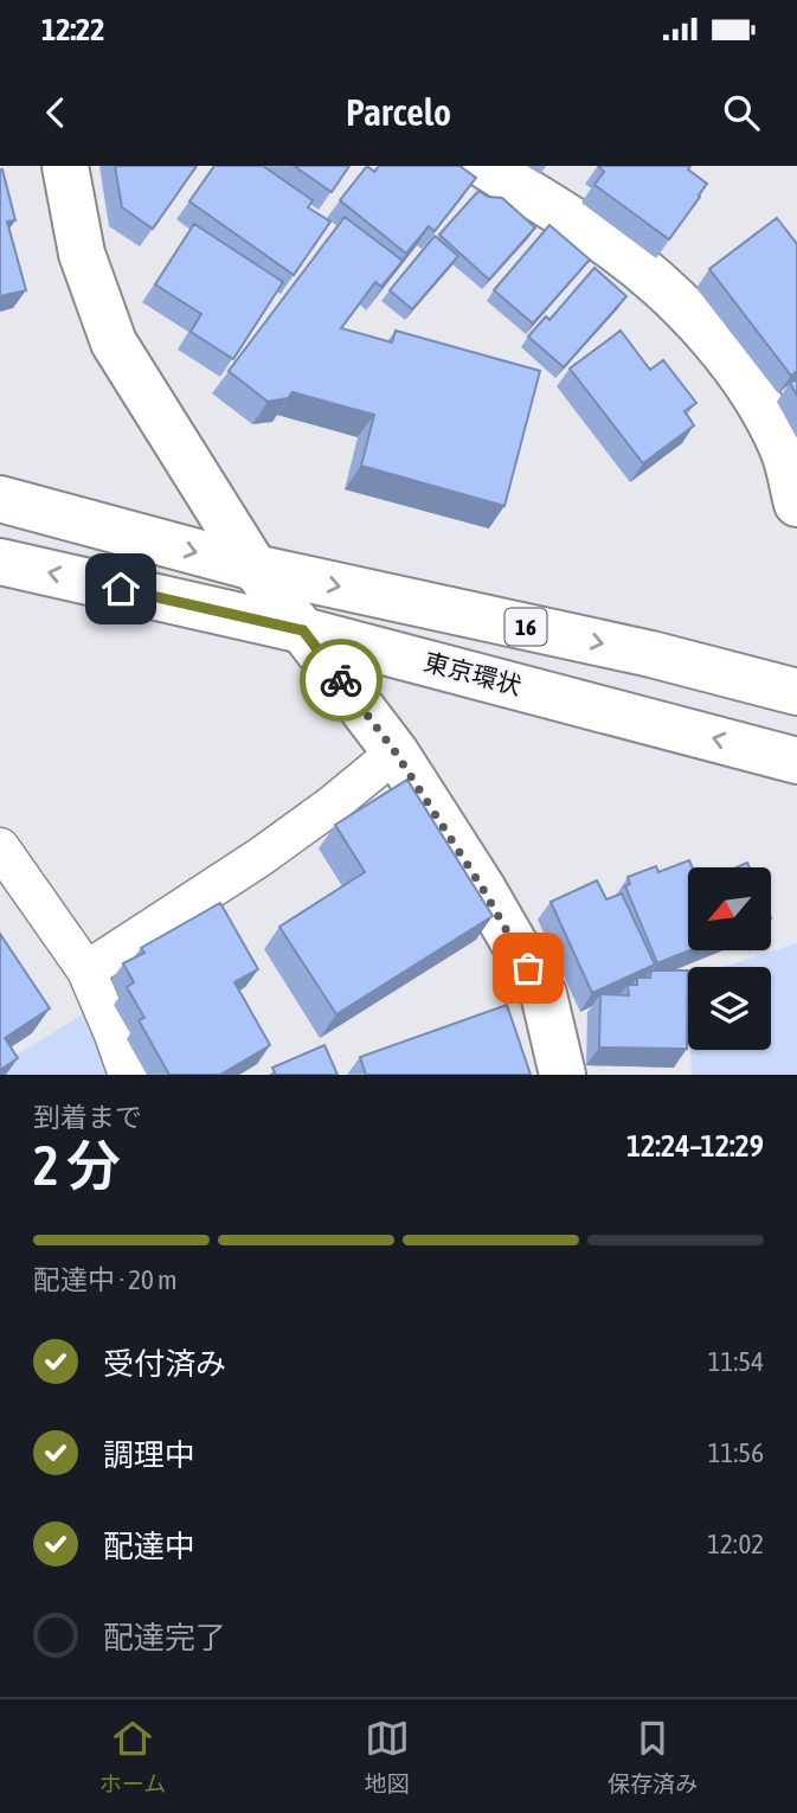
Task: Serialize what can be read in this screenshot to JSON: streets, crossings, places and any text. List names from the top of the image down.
{
  "streets": {
    "main road": ["16", "東京環状"]
  },
  "north": "bottom left",
  "page": {
    "status": "12:22",
    "header": "Parcelo",
    "heading": ["2 分", "到着まで", "12:24–12:29"],
    "bar": "配達中 · 20 m",
    "list": [
      ["受付済み", "11:54"],
      ["調理中", "11:56"],
      ["配達中", "12:02"],
      "配達完了"
    ],
    "tabs": ["ホーム", "地図", "保存済み"]
  }
}
